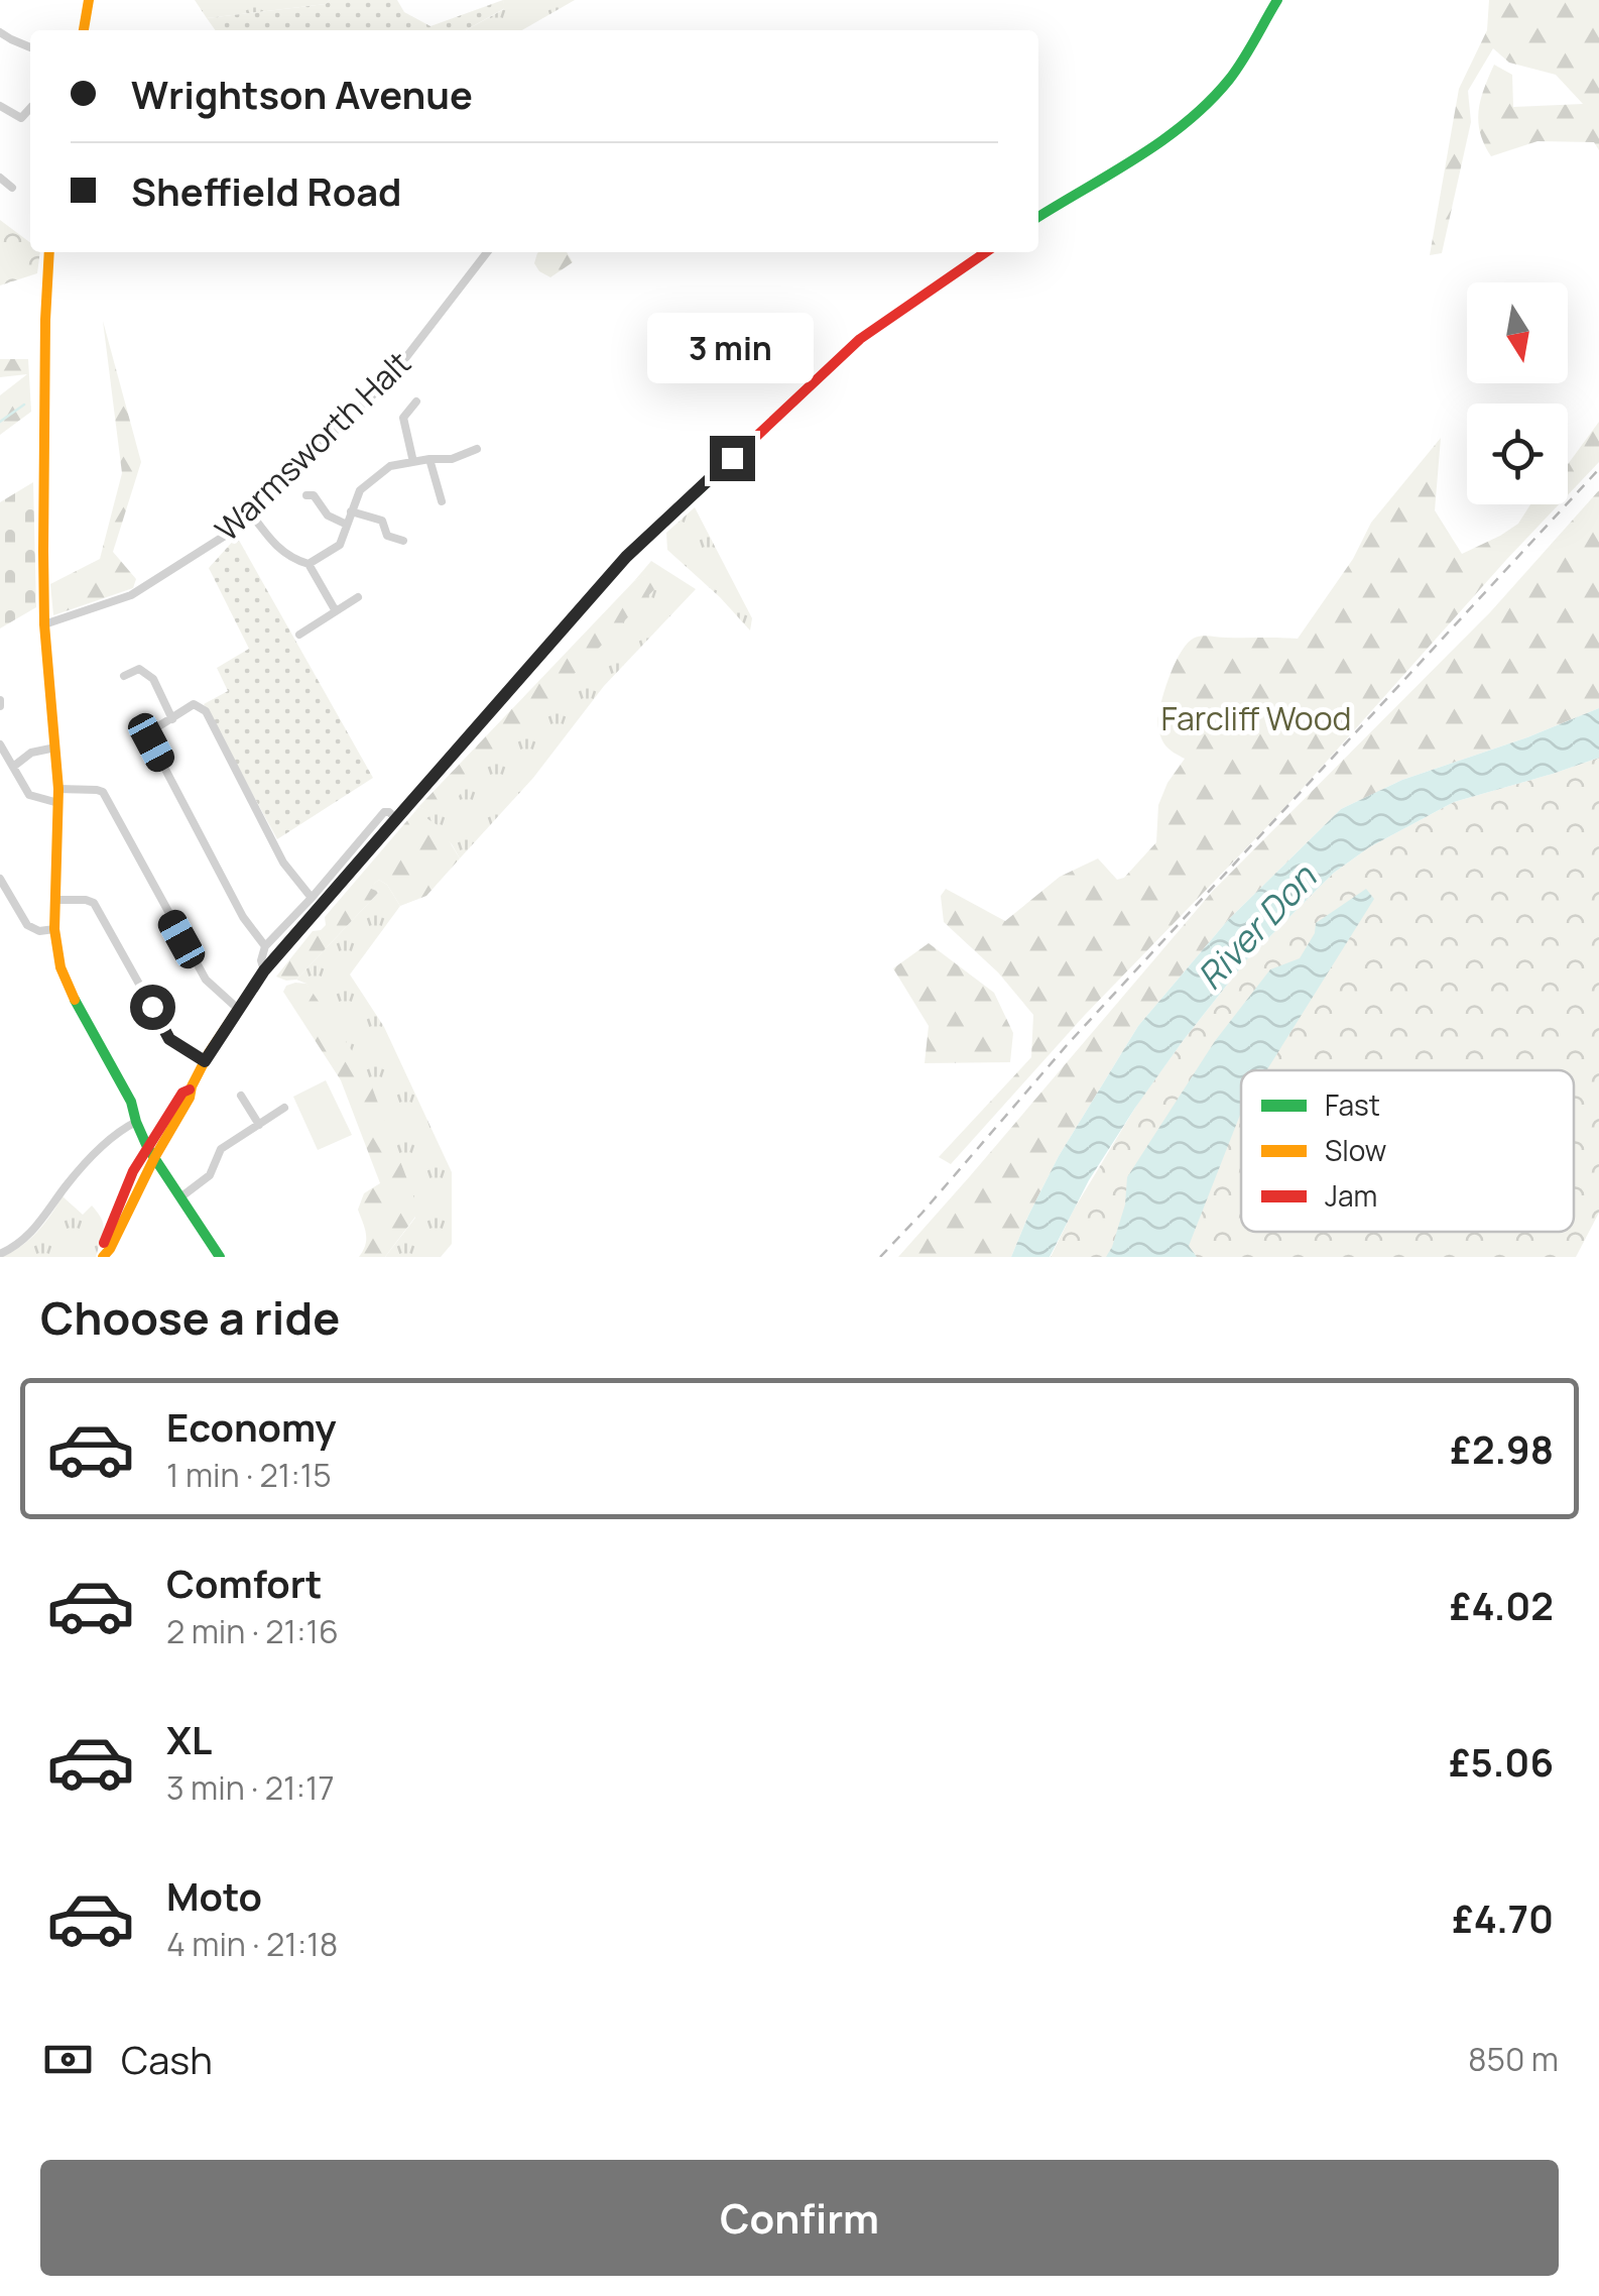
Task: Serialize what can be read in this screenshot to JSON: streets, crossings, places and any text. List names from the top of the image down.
{
  "streets": {
    "street": ["Warmsworth Halt"]
  },
  "water": ["River Don"],
  "parks": ["Farcliff Wood"],
  "legend": ["Fast", "Slow", "Jam"],
  "north": "bottom",
  "page": {
    "banner": ["Wrightson Avenue", "Sheffield Road"],
    "bubble": "3 min",
    "heading": "Choose a ride",
    "list": [
      {
        "name": "Economy",
        "note": "1 min · 21:15",
        "value": "£2.98"
      },
      {
        "name": "Comfort",
        "note": "2 min · 21:16",
        "value": "£4.02"
      },
      {
        "name": "XL",
        "note": "3 min · 21:17",
        "value": "£5.06"
      },
      {
        "name": "Moto",
        "note": "4 min · 21:18",
        "value": "£4.70"
      }
    ],
    "pay": ["Cash", "850 m"],
    "buttons": "Confirm"
  }
}
